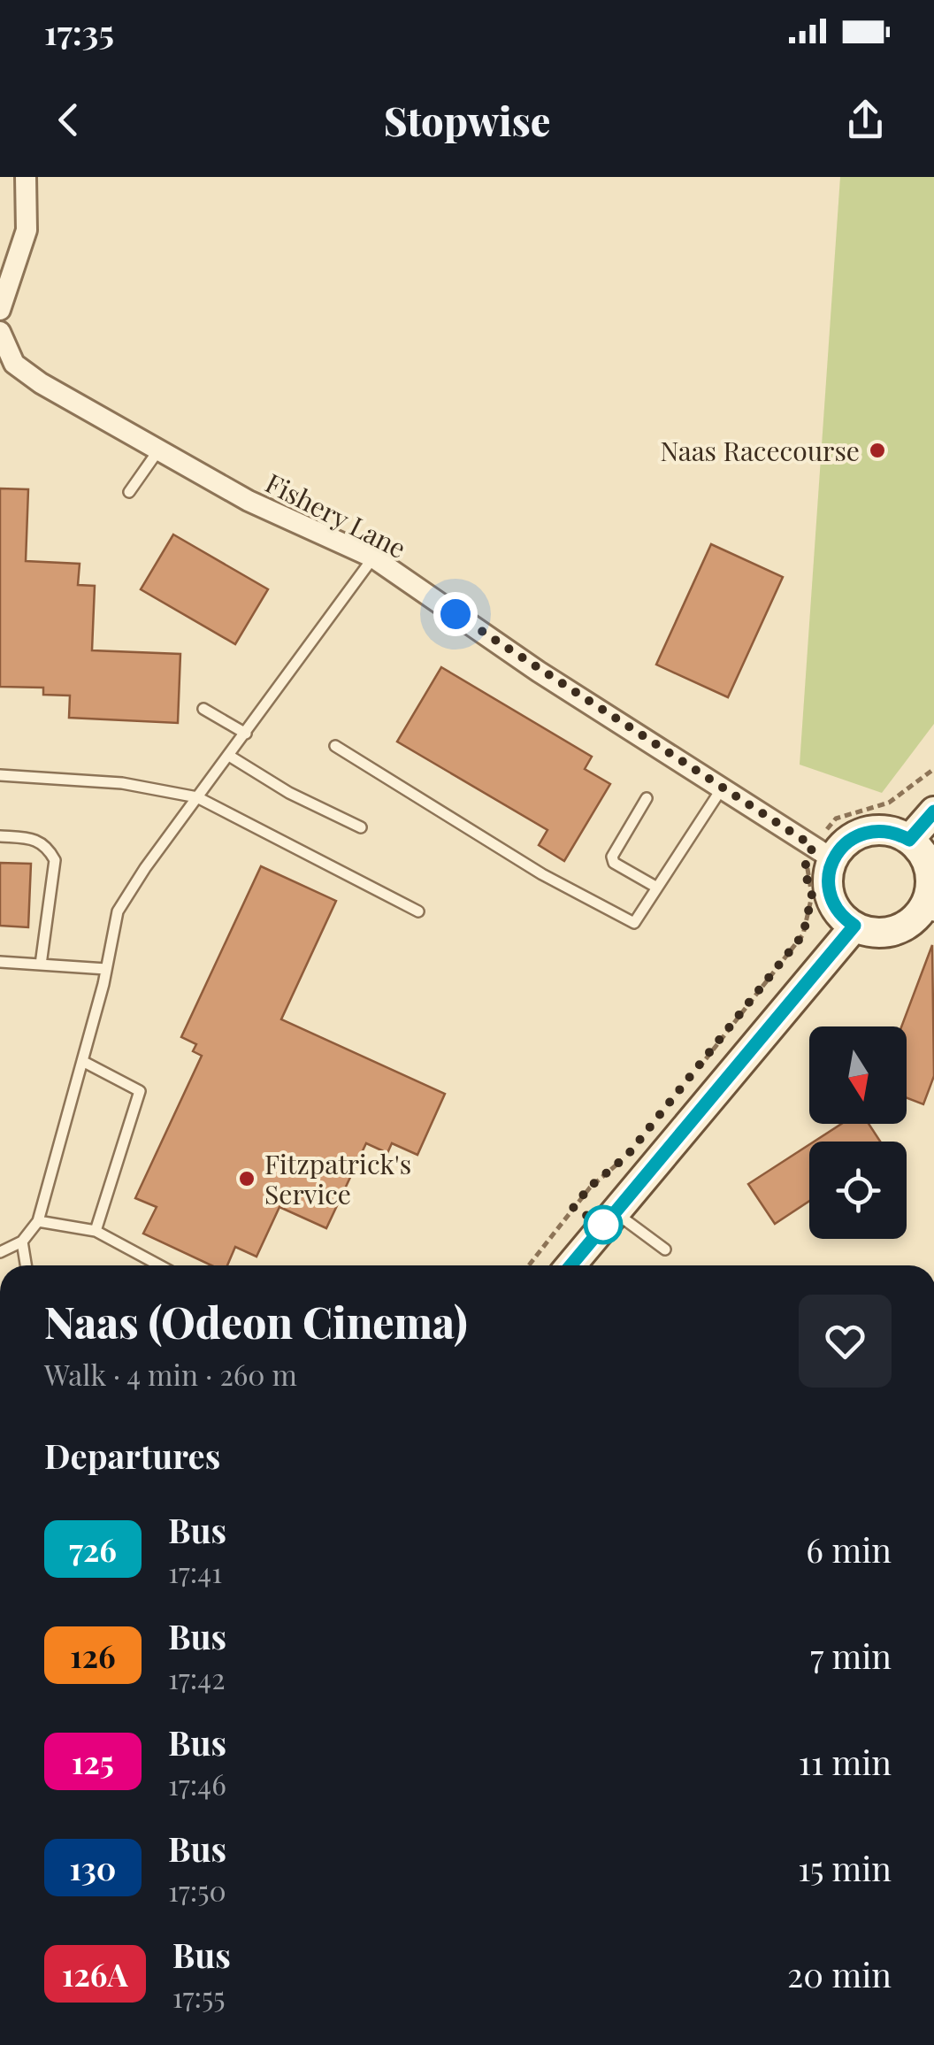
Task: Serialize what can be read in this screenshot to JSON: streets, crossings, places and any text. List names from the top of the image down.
{
  "streets": {
    "street": ["Fishery Lane"]
  },
  "places": ["Naas Racecourse", "Fitzpatrick's Service"],
  "lines": ["bus line 726"],
  "north": "bottom",
  "page": {
    "status": "17:35",
    "header": "Stopwise",
    "heading": [
      ["Naas (Odeon Cinema)", "Walk · 4 min · 260 m"],
      "Departures"
    ],
    "list": [
      {
        "mark": "726",
        "name": "Bus",
        "note": "17:41",
        "value": "6 min"
      },
      {
        "mark": "126",
        "name": "Bus",
        "note": "17:42",
        "value": "7 min"
      },
      {
        "mark": "125",
        "name": "Bus",
        "note": "17:46",
        "value": "11 min"
      },
      {
        "mark": "130",
        "name": "Bus",
        "note": "17:50",
        "value": "15 min"
      },
      {
        "mark": "126A",
        "name": "Bus",
        "note": "17:55",
        "value": "20 min"
      }
    ]
  }
}
